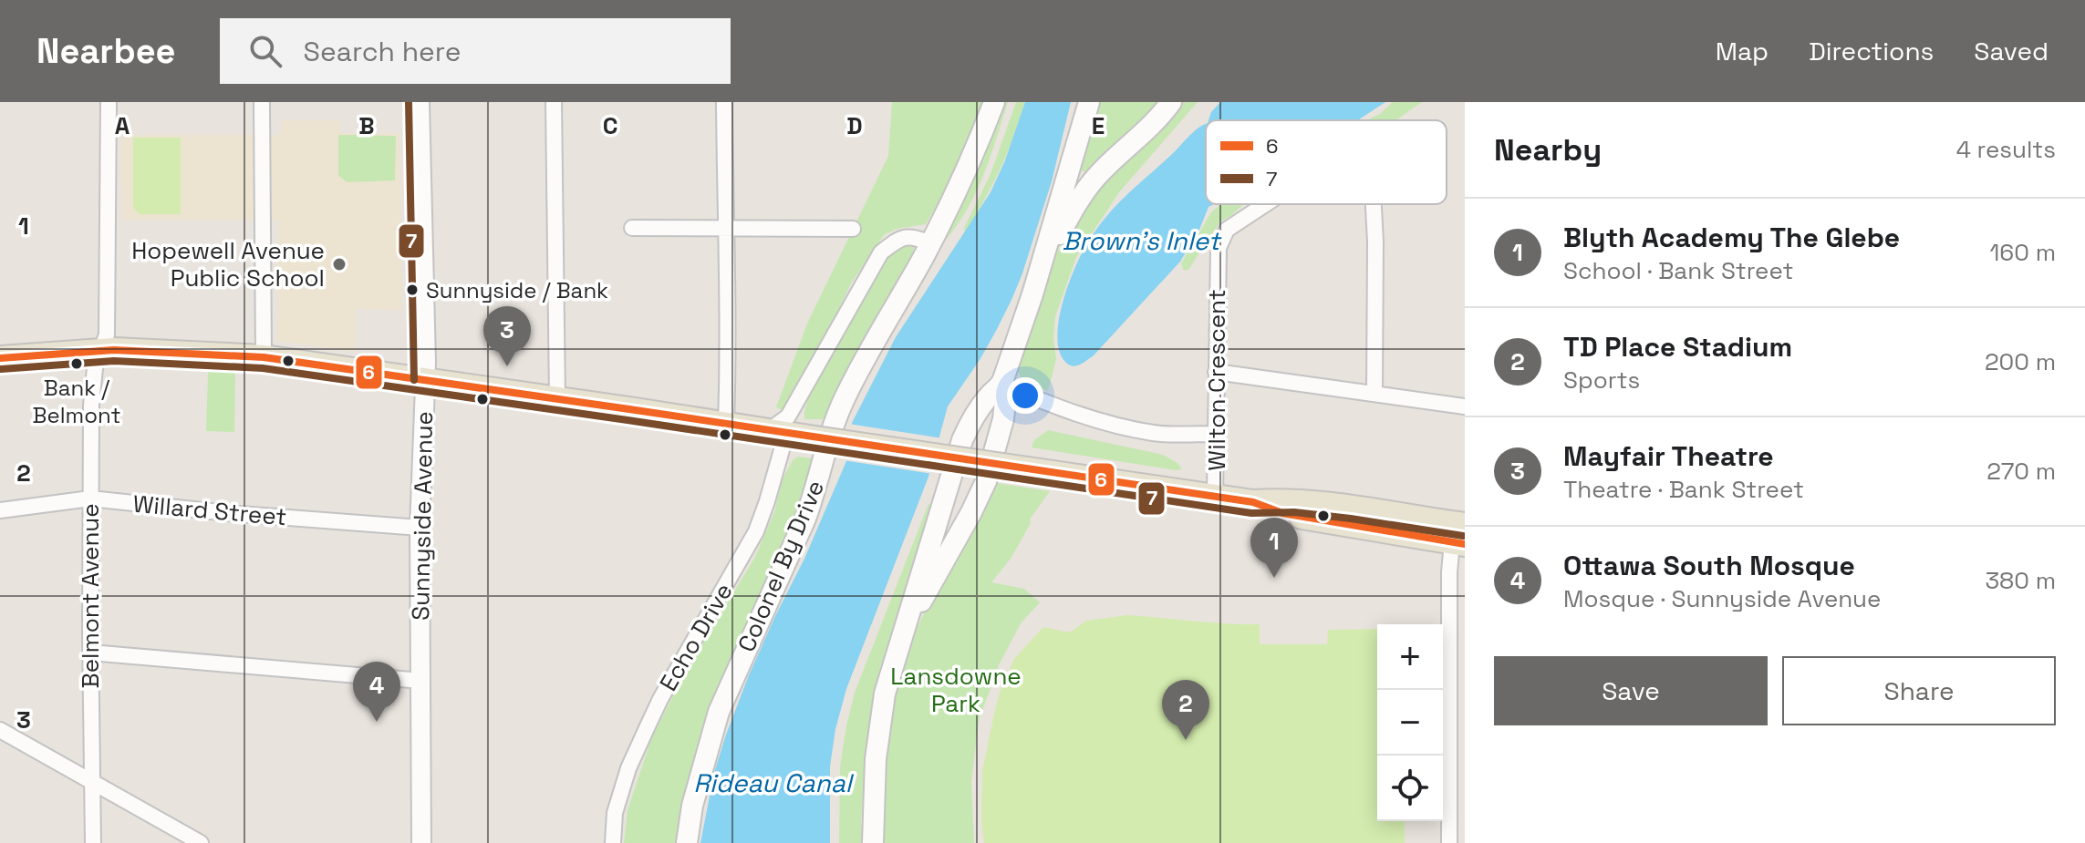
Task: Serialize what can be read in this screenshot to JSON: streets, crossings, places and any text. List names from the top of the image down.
{
  "streets": {
    "main road": ["Colonel By Drive"],
    "street": [
      "Wilton Crescent",
      "Willard Street",
      "Sunnyside Avenue",
      "Belmont Avenue",
      "Echo Drive"
    ]
  },
  "crossings": [
    ["Willard Street", "Sunnyside Avenue"],
    ["Willard Street", "Belmont Avenue"]
  ],
  "water": ["Brown's Inlet", "Rideau Canal"],
  "parks": ["Lansdowne Park"],
  "places": ["Hopewell Avenue Public School", "Sunnyside / Bank", "Bank / Belmont"],
  "lines": ["transit line 7", "transit line 6"],
  "legend": ["6", "7"],
  "page": {
    "header": "Nearbee",
    "search": "Search here",
    "nav": ["Map", "Directions", "Saved"],
    "heading": ["Nearby", "4 results"],
    "list": [
      {
        "mark": "1",
        "name": "Blyth Academy The Glebe",
        "note": "School · Bank Street",
        "value": "160 m"
      },
      {
        "mark": "2",
        "name": "TD Place Stadium",
        "note": "Sports",
        "value": "200 m"
      },
      {
        "mark": "3",
        "name": "Mayfair Theatre",
        "note": "Theatre · Bank Street",
        "value": "270 m"
      },
      {
        "mark": "4",
        "name": "Ottawa South Mosque",
        "note": "Mosque · Sunnyside Avenue",
        "value": "380 m"
      }
    ],
    "pins": [
      "3",
      "1",
      "4",
      "2"
    ],
    "map_buttons": ["+", "−"],
    "buttons": ["Save", "Share"]
  },
  "grid": {
    "columns": [
      "A",
      "B",
      "C",
      "D",
      "E"
    ],
    "rows": ["1", "2", "3"]
  }
}
